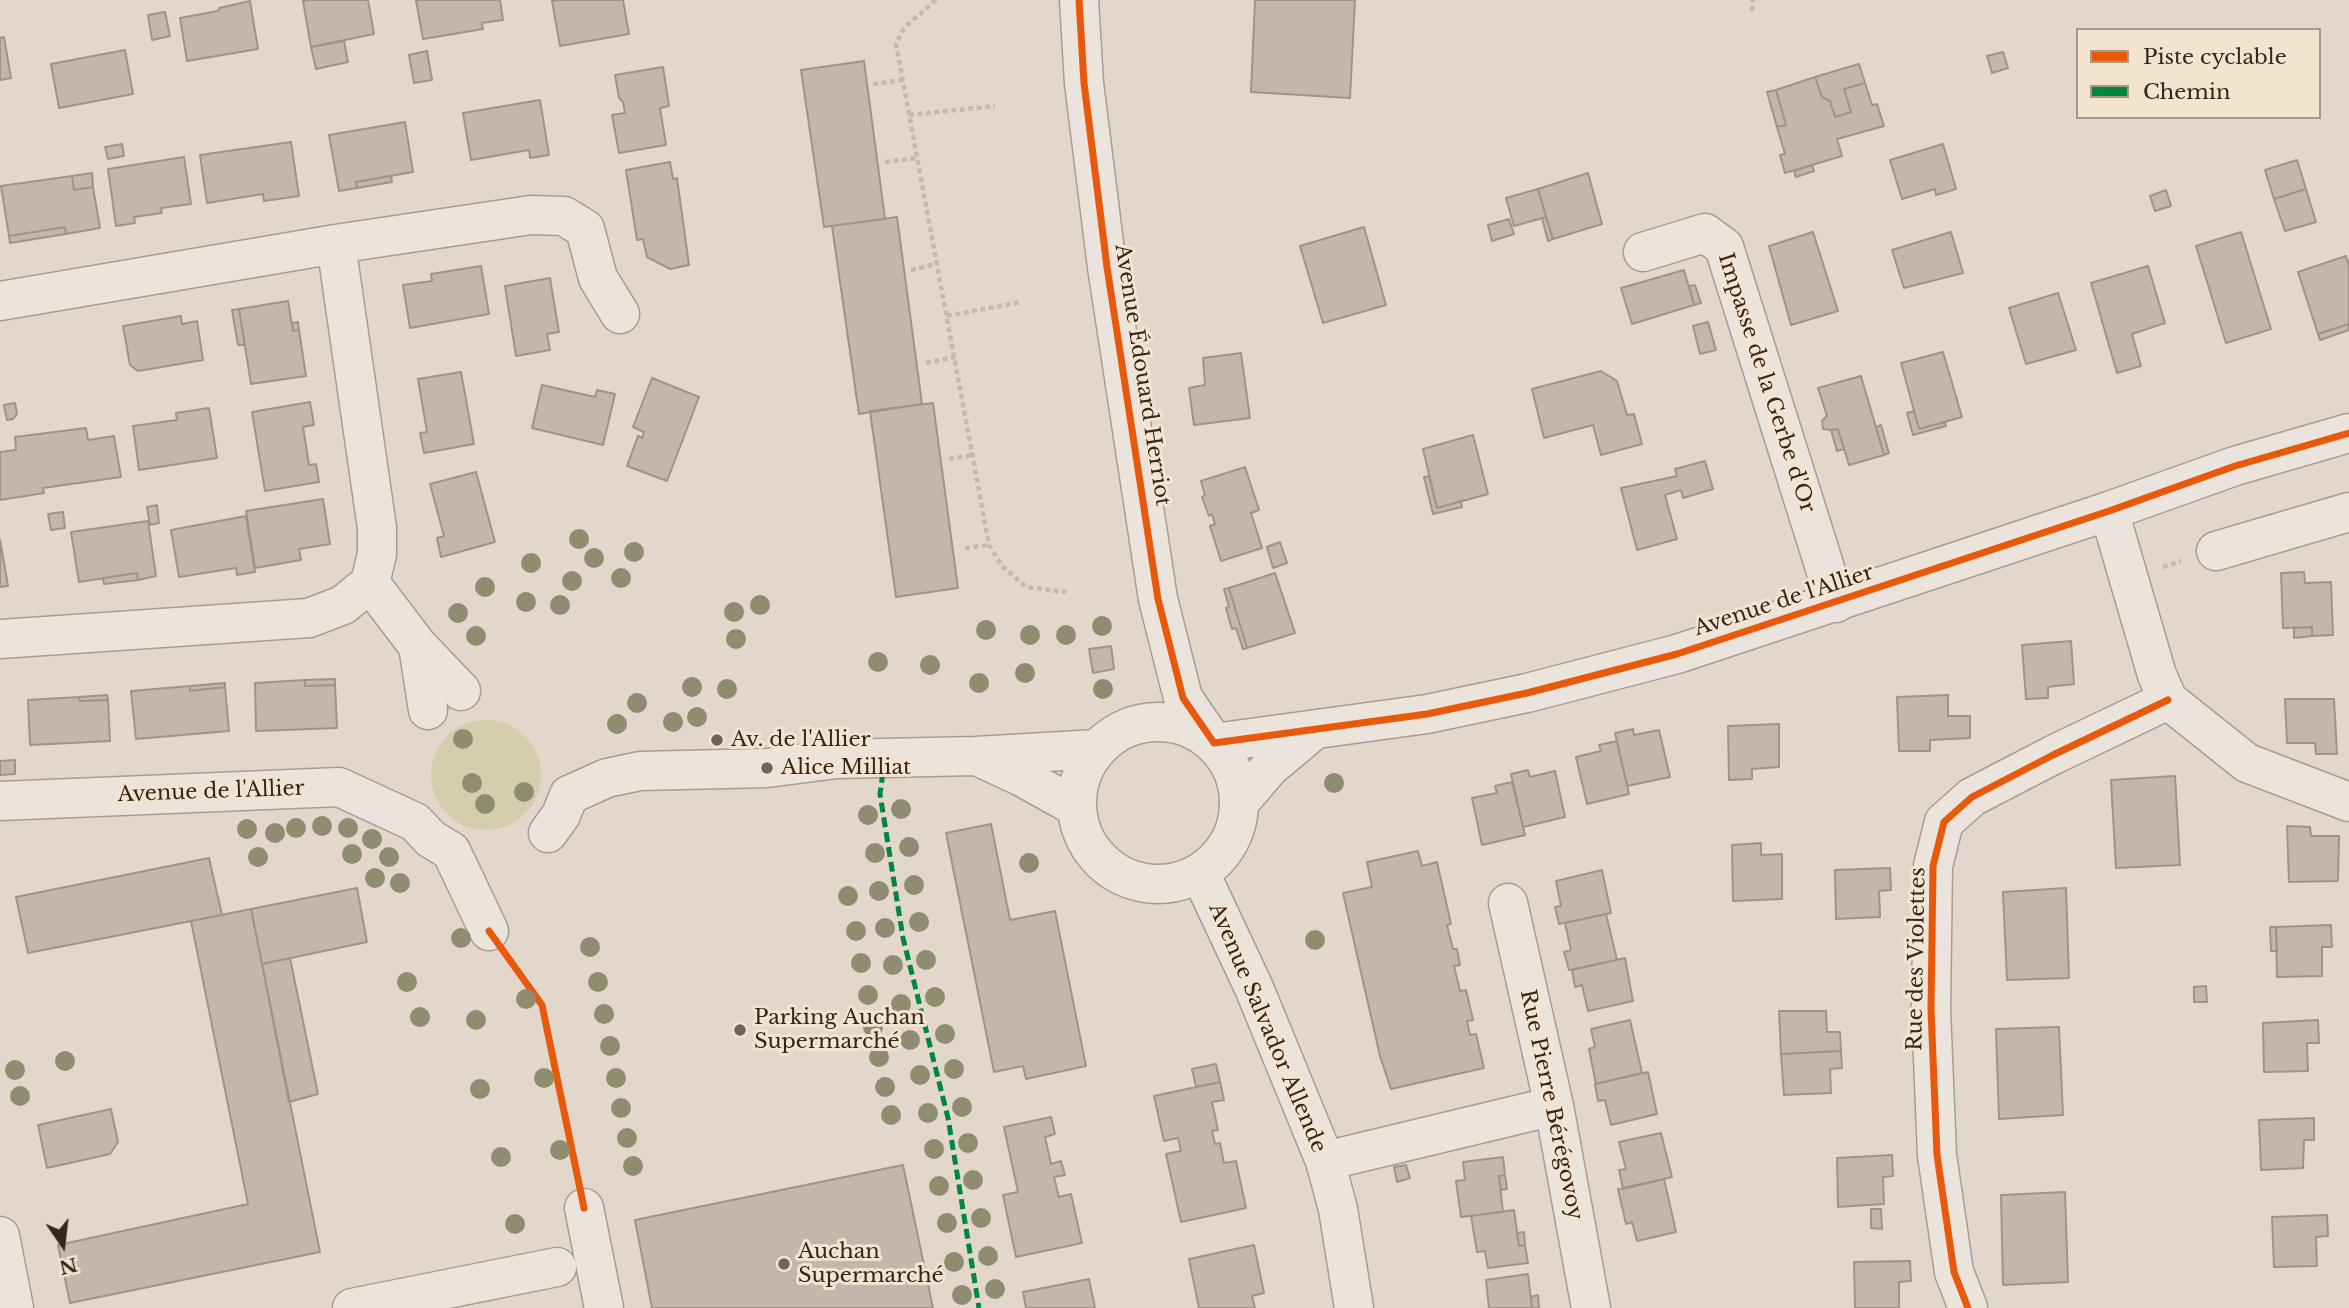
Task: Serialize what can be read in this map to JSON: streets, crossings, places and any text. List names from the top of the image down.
{
  "streets": {
    "street": [
      "Avenue Édouard Herriot",
      "Impasse de la Gerbe d'Or",
      "Avenue de l'Allier",
      "Rue des Violettes",
      "Avenue Salvador Allende",
      "Rue Pierre Bérégovoy"
    ]
  },
  "crossings": [
    ["Avenue Édouard Herriot", "Avenue de l'Allier"],
    ["Avenue Édouard Herriot", "Avenue Salvador Allende"],
    ["Impasse de la Gerbe d'Or", "Avenue de l'Allier"],
    ["Avenue de l'Allier", "Avenue Salvador Allende"]
  ],
  "places": [
    "Av. de l'Allier",
    "Alice Milliat",
    "Parking Auchan Supermarché",
    "Auchan Supermarché"
  ],
  "legend": ["Piste cyclable", "Chemin"],
  "north": "bottom"
}
